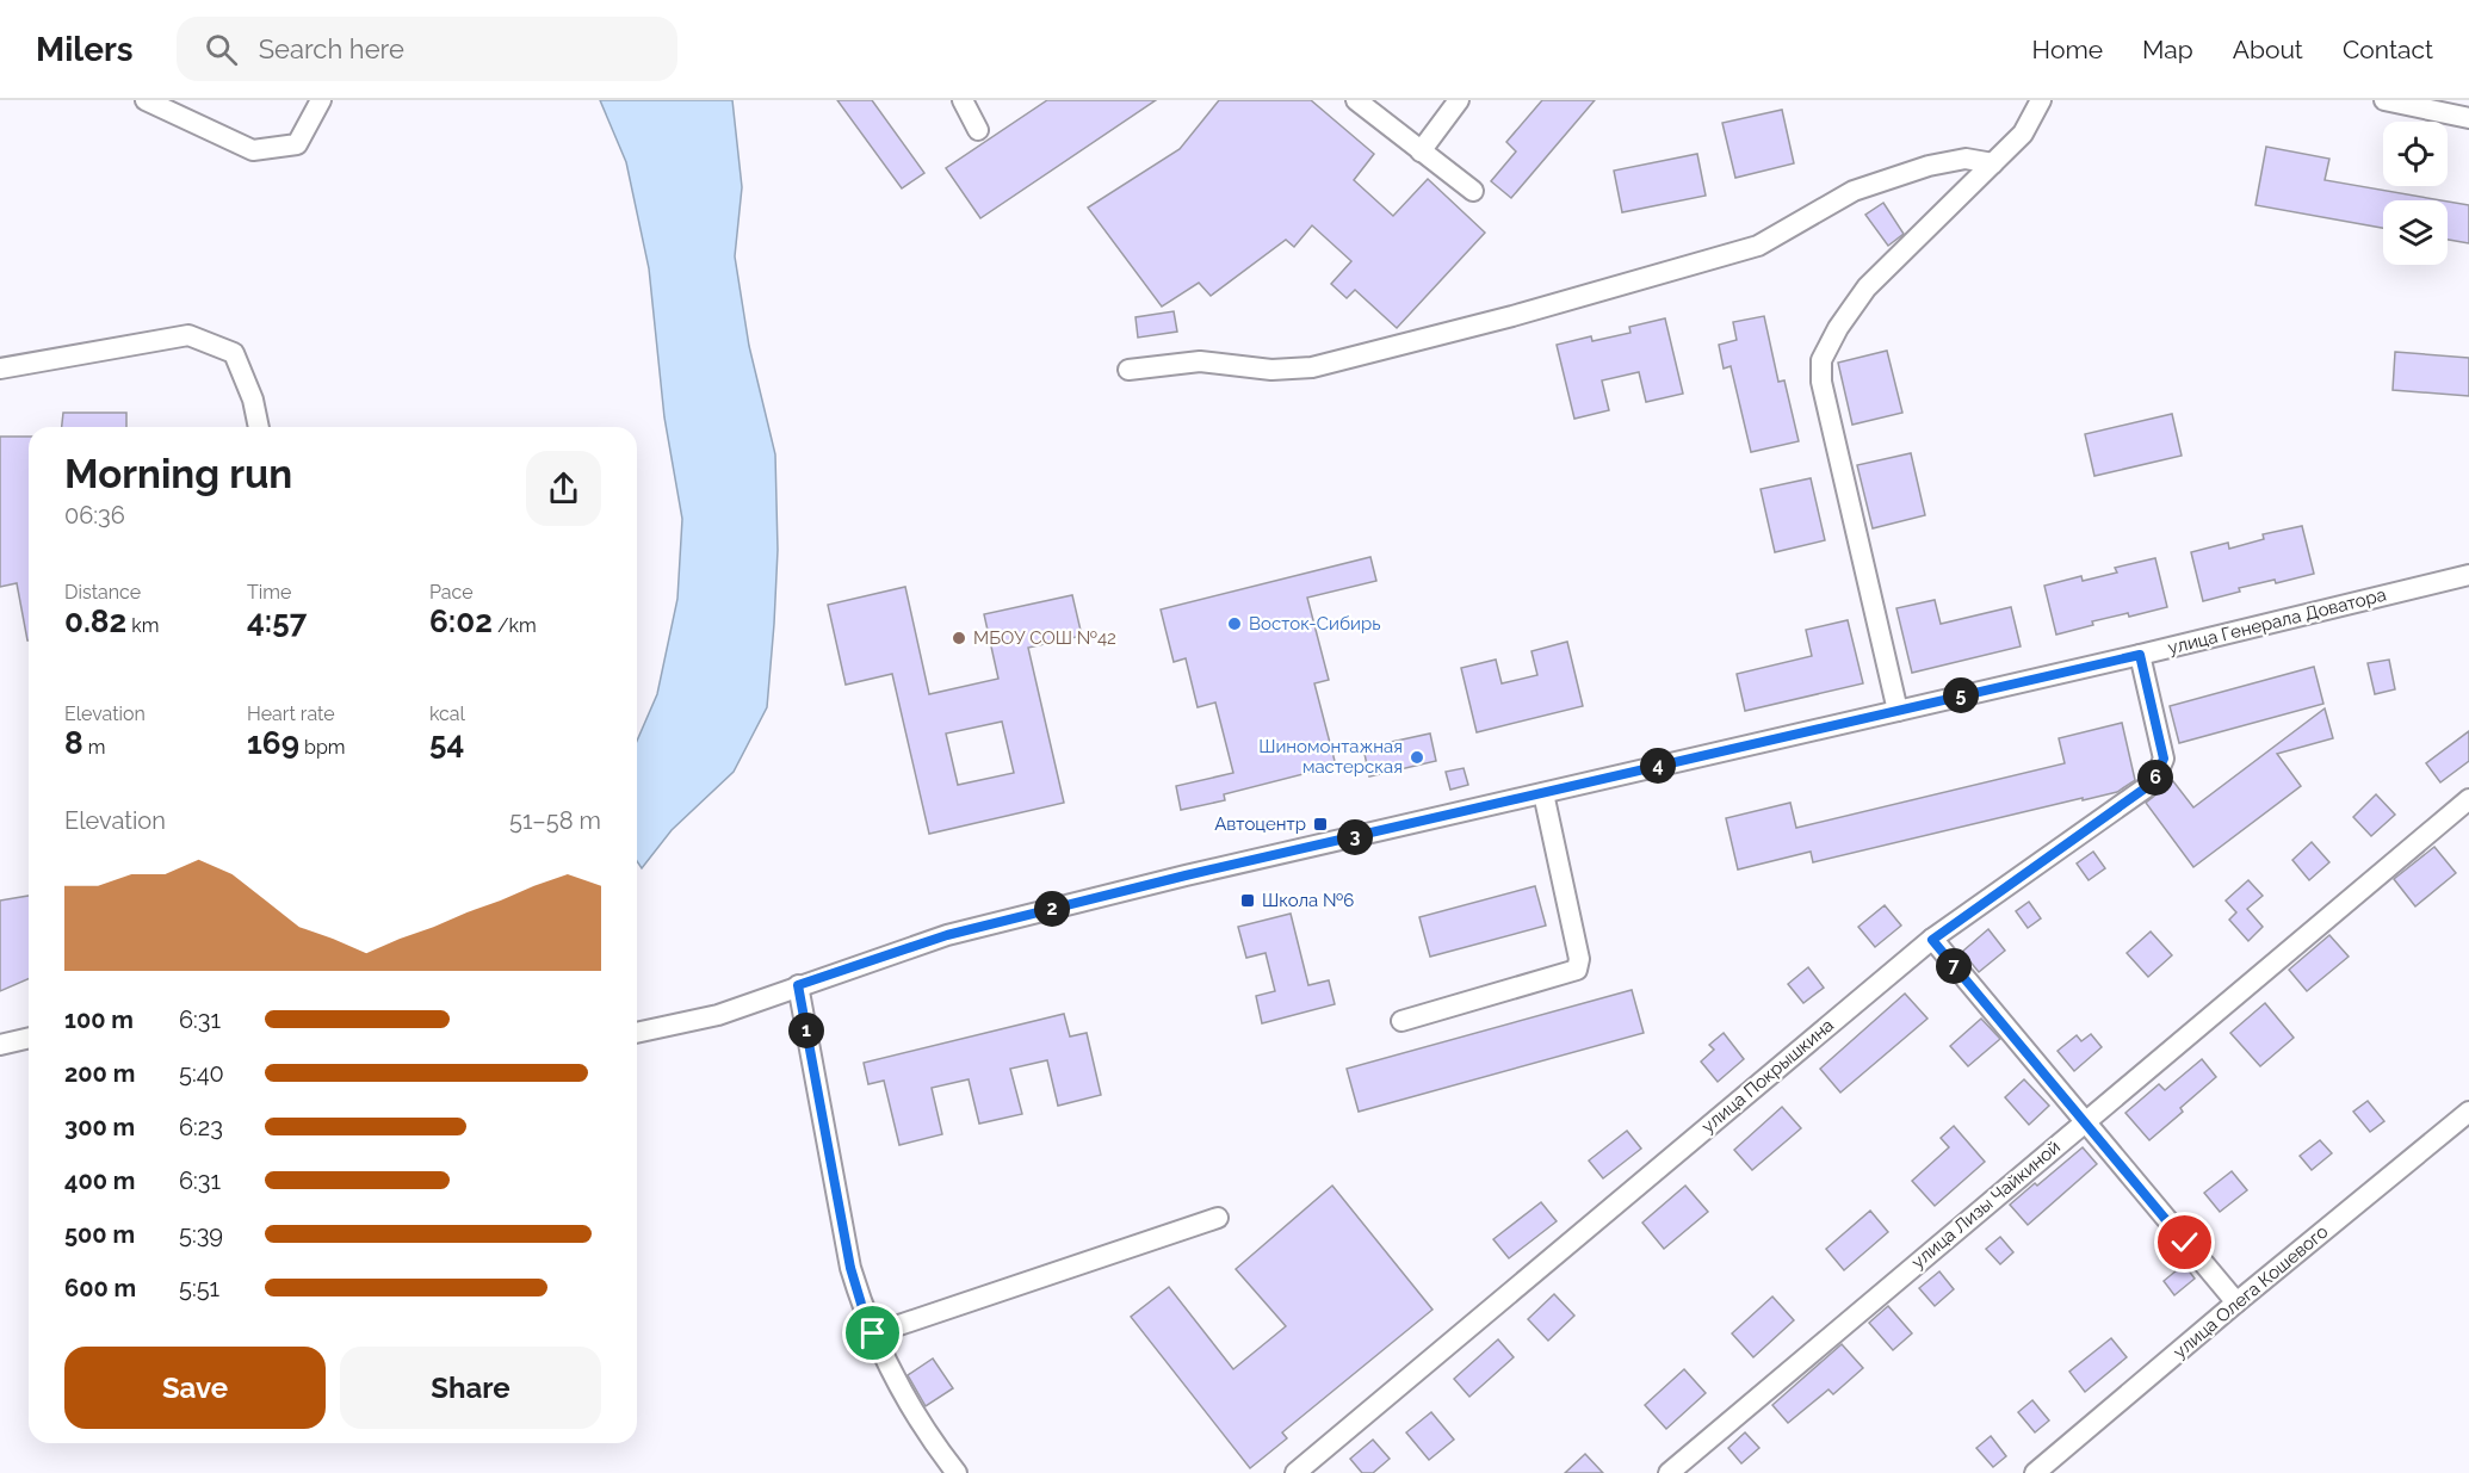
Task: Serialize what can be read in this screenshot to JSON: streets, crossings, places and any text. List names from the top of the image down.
{
  "streets": {
    "street": [
      "улица Генерала Доватора",
      "улица Покрышкина",
      "улица Лизы Чайкиной",
      "улица Олега Кошевого"
    ]
  },
  "crossings": [
    ["улица Генерала Доватора", "улица Покрышкина"]
  ],
  "places": {
    "other": ["Восток-Сибирь", "МБОУ СОШ №42", "Шиномонтажная мастерская"],
    "transit": ["Автоцентр", "Школа №6"]
  },
  "page": {
    "header": "Milers",
    "search": "Search here",
    "nav": [
      "Home",
      "Map",
      "About",
      "Contact"
    ],
    "heading": ["Morning run", "06:36"],
    "stats": [
      ["Distance", "0.82 km"],
      ["Time", "4:57"],
      ["Pace", "6:02 /km"],
      ["Elevation", "8 m"],
      ["Heart rate", "169 bpm"],
      ["kcal", "54"]
    ],
    "pins": [
      "5",
      "4",
      "6",
      "3",
      "2",
      "7",
      "1"
    ],
    "chart": ["Elevation", "51–58 m"],
    "list": [
      {
        "name": "100 m",
        "note": "6:31"
      },
      {
        "name": "200 m",
        "note": "5:40"
      },
      {
        "name": "300 m",
        "note": "6:23"
      },
      {
        "name": "400 m",
        "note": "6:31"
      },
      {
        "name": "500 m",
        "note": "5:39"
      },
      {
        "name": "600 m",
        "note": "5:51"
      }
    ],
    "buttons": ["Save", "Share"]
  }
}
